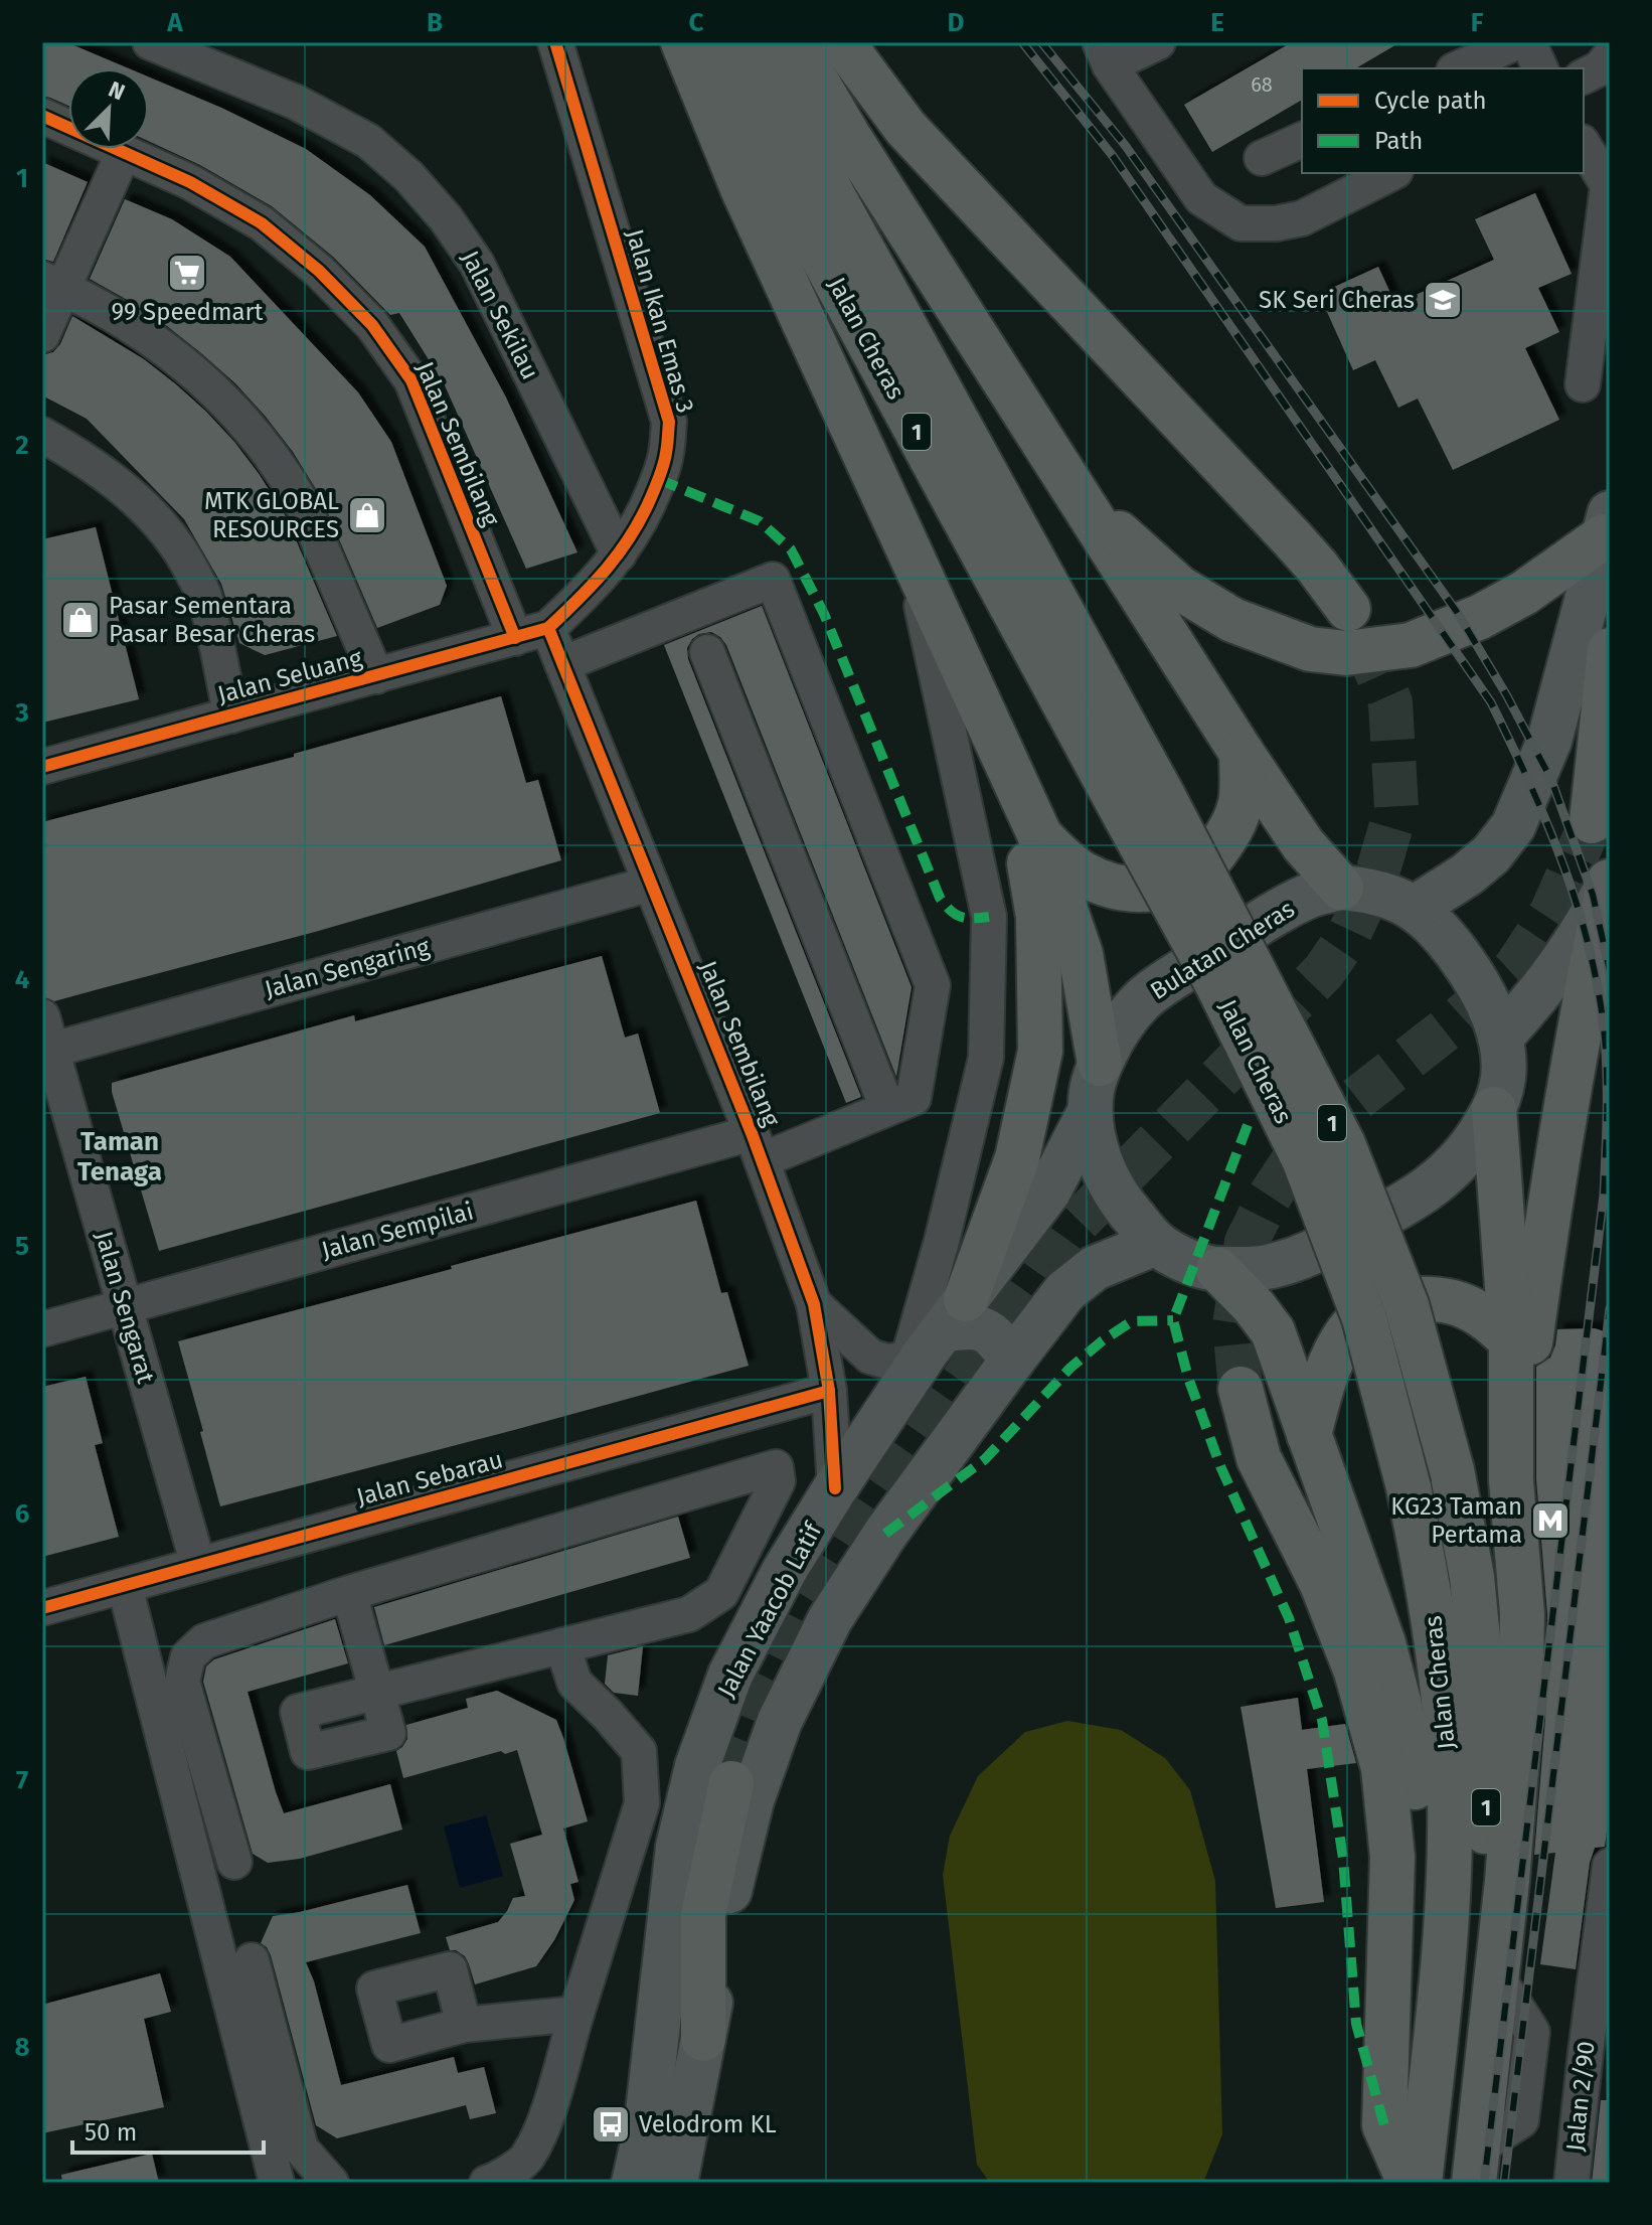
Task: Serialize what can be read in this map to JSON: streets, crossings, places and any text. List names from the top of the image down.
{
  "streets": {
    "highway": ["Jalan Cheras", "1"],
    "main road": ["Bulatan Cheras", "Jalan Yaacob Latif"],
    "street": [
      "Jalan Sekilau",
      "Jalan Ikan Emas 3",
      "Jalan Sembilang",
      "Jalan Seluang",
      "Jalan Sengaring",
      "Jalan Sempilai",
      "Jalan Sengarat",
      "Jalan Sebarau",
      "Jalan 2/90"
    ]
  },
  "crossings": [
    ["Jalan Sekilau", "Jalan Ikan Emas 3"],
    ["Jalan Ikan Emas 3", "Jalan Sembilang"],
    ["Jalan Ikan Emas 3", "Jalan Seluang"],
    ["Jalan Sembilang", "Jalan Seluang"],
    ["Jalan Sembilang", "Jalan Sengaring"],
    ["Jalan Sembilang", "Jalan Sempilai"],
    ["Jalan Sembilang", "Jalan Sebarau"],
    ["Jalan Sembilang", "Jalan Yaacob Latif"],
    ["Bulatan Cheras", "Jalan Yaacob Latif"],
    ["Jalan Sengaring", "Jalan Sengarat"],
    ["Jalan Sempilai", "Jalan Sengarat"],
    ["Jalan Sengarat", "Jalan Sebarau"]
  ],
  "districts": ["Taman Tenaga"],
  "places": {
    "supermarket": ["99 Speedmart"],
    "school or university": ["SK Seri Cheras"],
    "shop": ["MTK GLOBAL RESOURCES", "Pasar Sementara Pasar Besar Cheras"],
    "metro station": ["KG23 Taman Pertama"],
    "bus stop": ["Velodrom KL"]
  },
  "house_numbers": ["68"],
  "legend": ["Cycle path", "Path"],
  "scale_bar": "50 m",
  "north": "top right",
  "grid": {
    "columns": [
      "A",
      "B",
      "C",
      "D",
      "E",
      "F"
    ],
    "rows": [
      "1",
      "2",
      "3",
      "4",
      "5",
      "6",
      "7",
      "8"
    ]
  }
}
